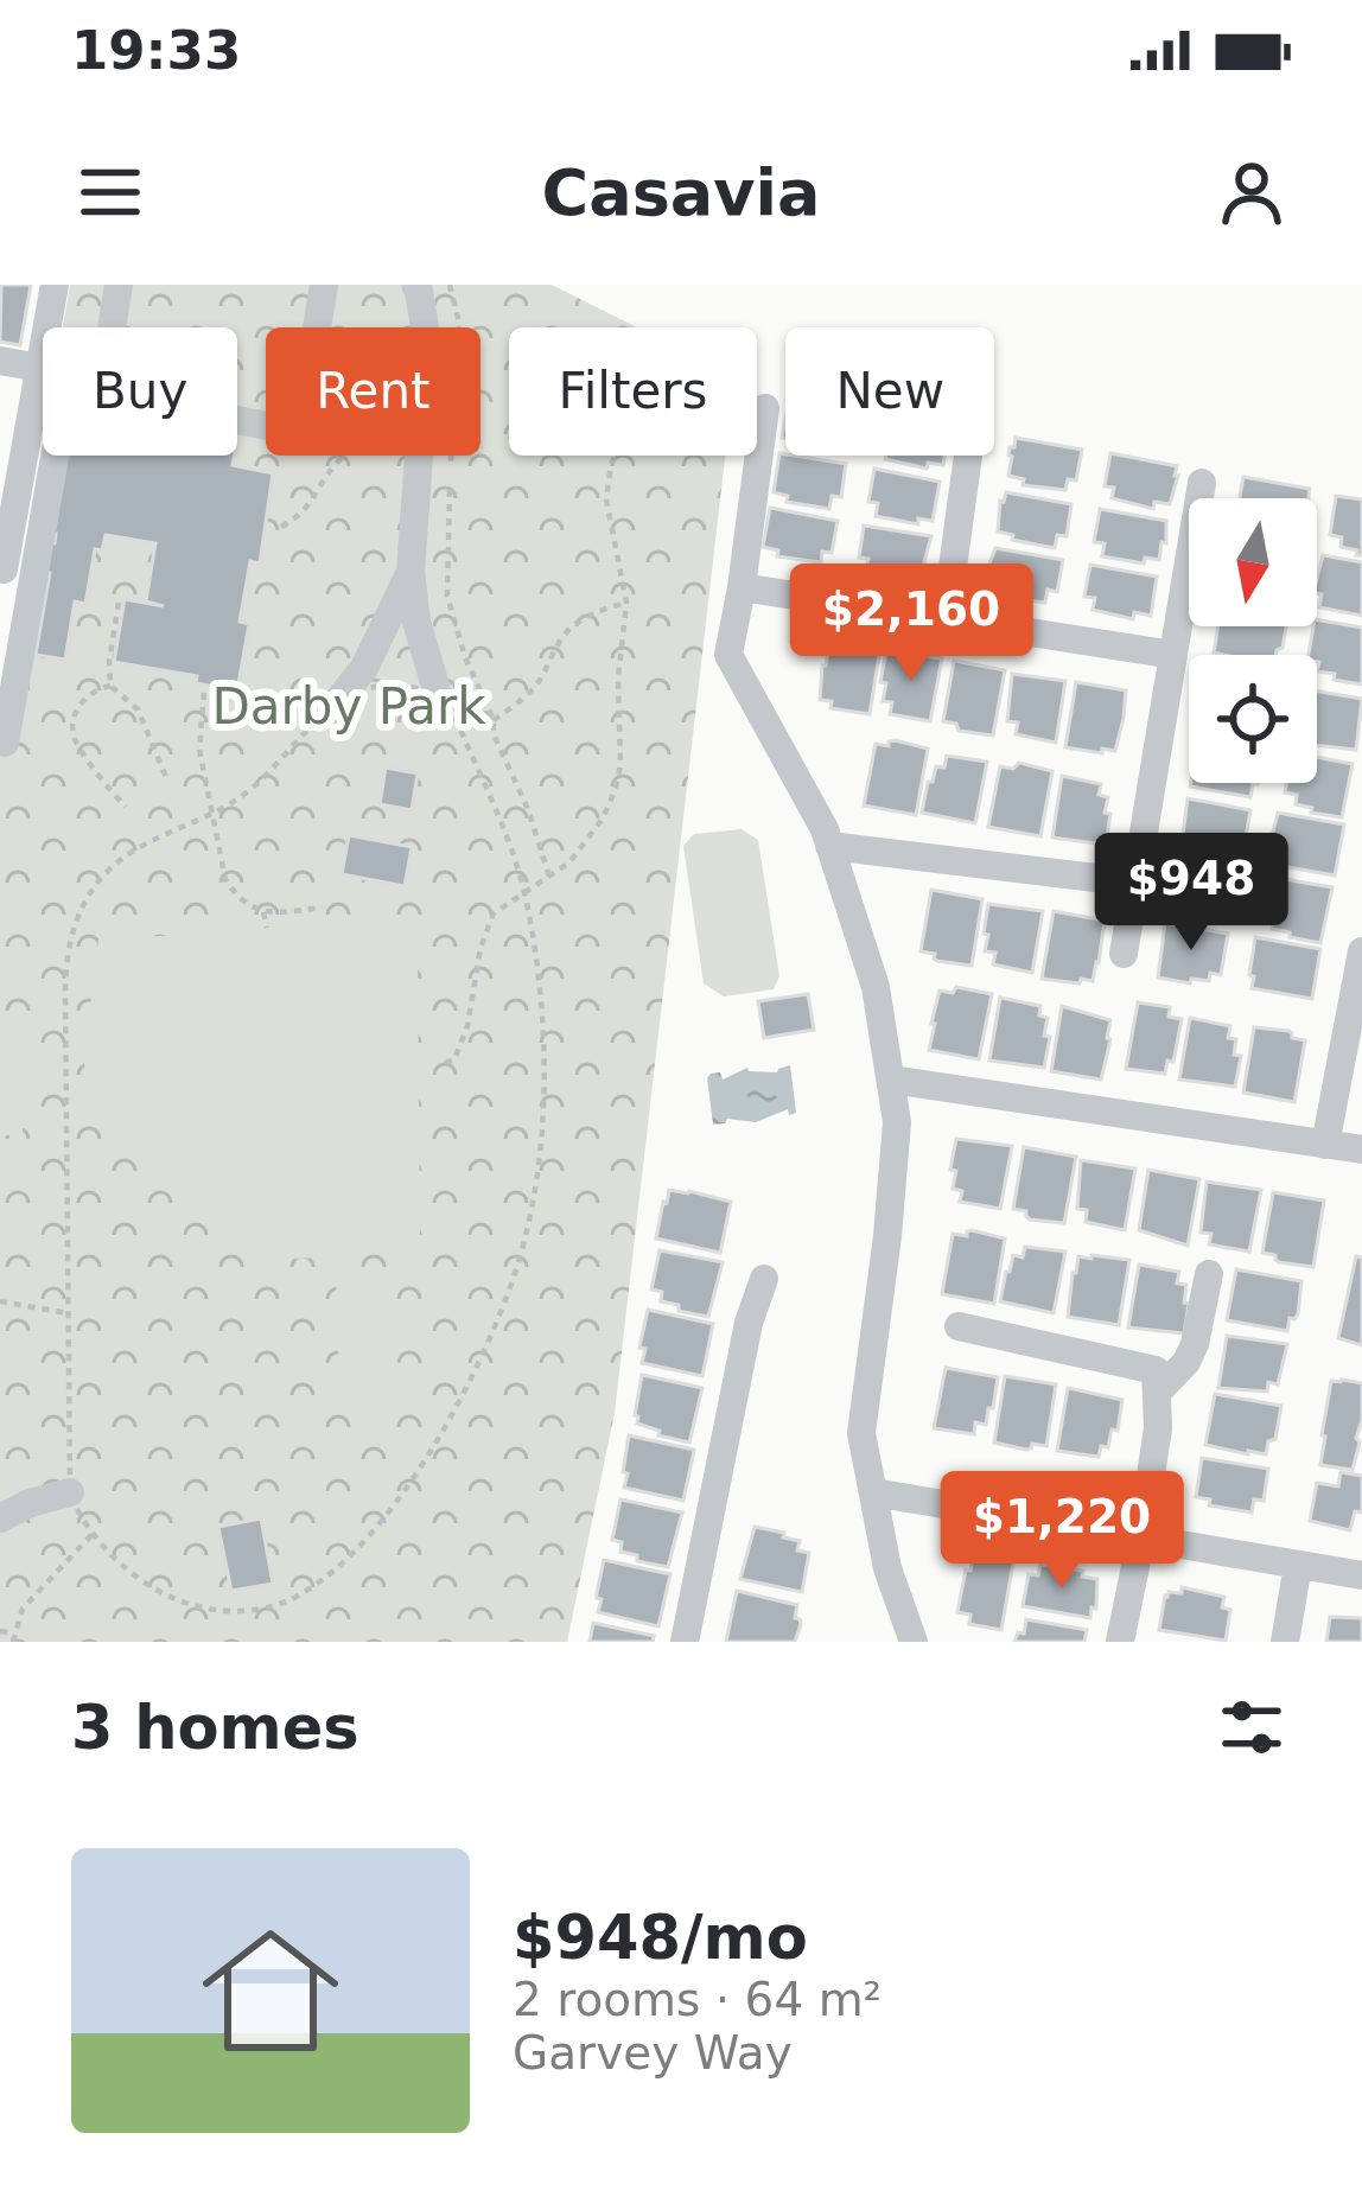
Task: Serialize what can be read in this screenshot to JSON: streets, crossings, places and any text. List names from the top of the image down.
{
  "parks": ["Darby Park"],
  "north": "bottom",
  "page": {
    "status": "19:33",
    "header": "Casavia",
    "chip": [
      "Buy",
      "Rent",
      "Filters",
      "New"
    ],
    "price": ["$2,160", "$948", "$1,220"],
    "heading": "3 homes",
    "list": [
      {
        "name": "$948/mo",
        "note": "2 rooms · 64 m² · Garvey Way"
      }
    ]
  }
}
